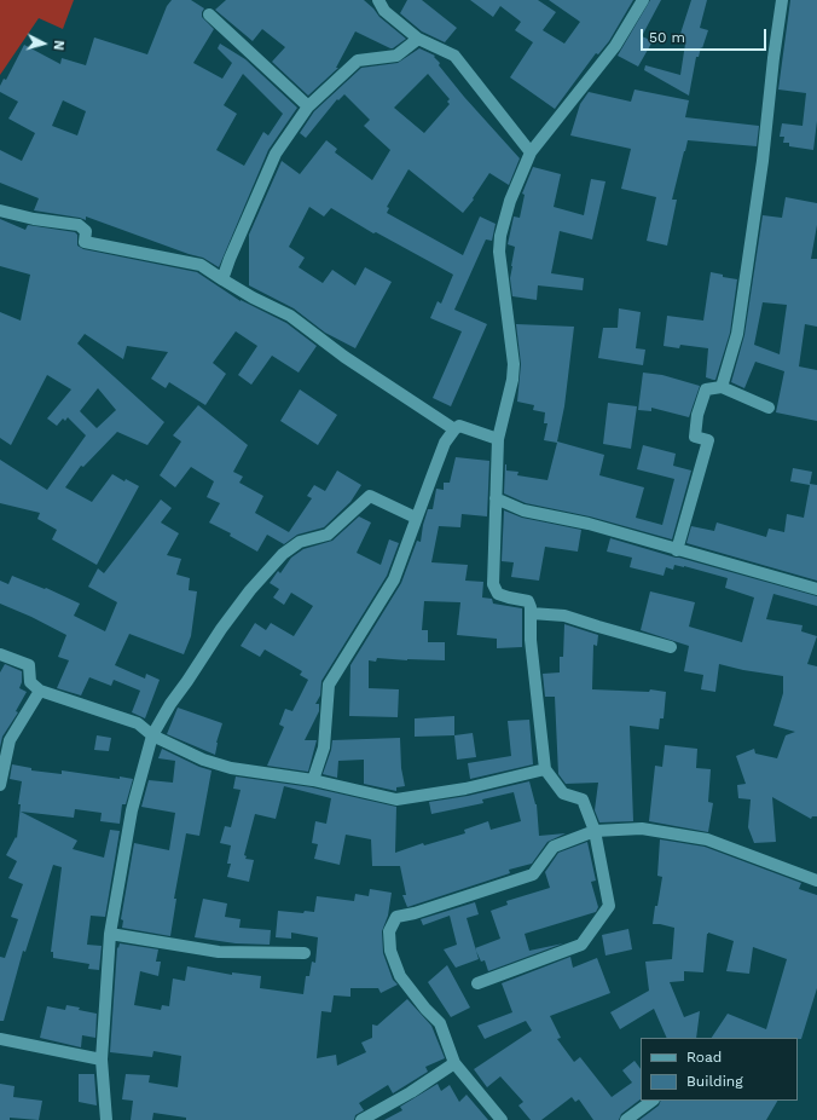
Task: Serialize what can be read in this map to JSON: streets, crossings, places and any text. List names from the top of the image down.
{
  "legend": ["Road", "Building"],
  "scale_bar": "50 m",
  "north": "right"
}
